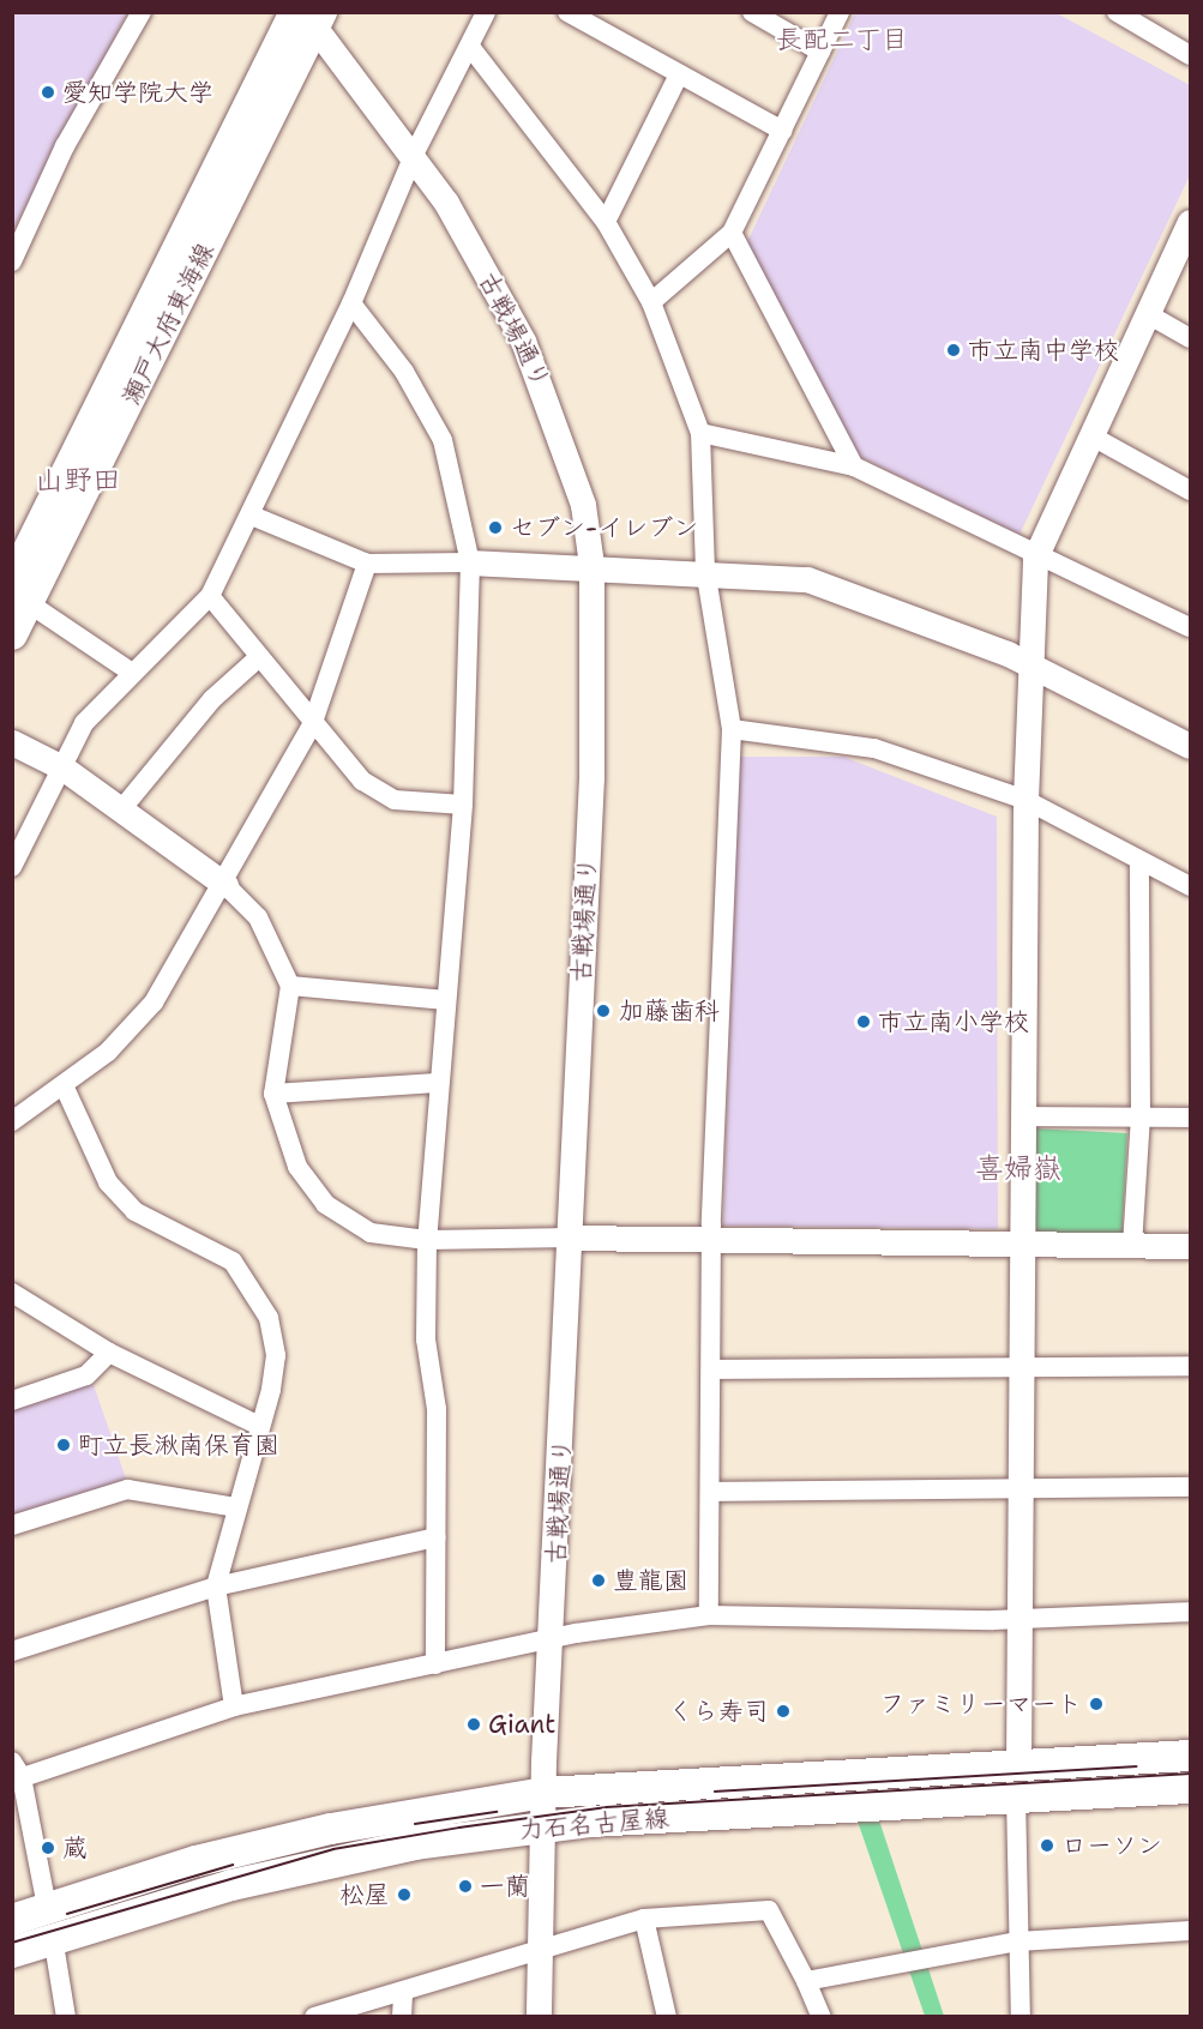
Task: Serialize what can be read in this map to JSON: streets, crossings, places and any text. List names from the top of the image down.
{
  "streets": {
    "main road": ["瀬戸大府東海線", "力石名古屋線"],
    "street": ["古戦場通り"]
  },
  "crossings": [
    ["瀬戸大府東海線", "古戦場通り"],
    ["古戦場通り", "力石名古屋線"]
  ],
  "districts": ["長配二丁目", "山野田", "喜婦嶽"],
  "places": [
    "愛知学院大学",
    "市立南中学校",
    "セブン-イレブン",
    "加藤歯科",
    "市立南小学校",
    "町立長湫南保育園",
    "豊龍園",
    "ファミリーマート",
    "くら寿司",
    "Giant",
    "ローソン",
    "蔵",
    "一蘭",
    "松屋"
  ]
}
